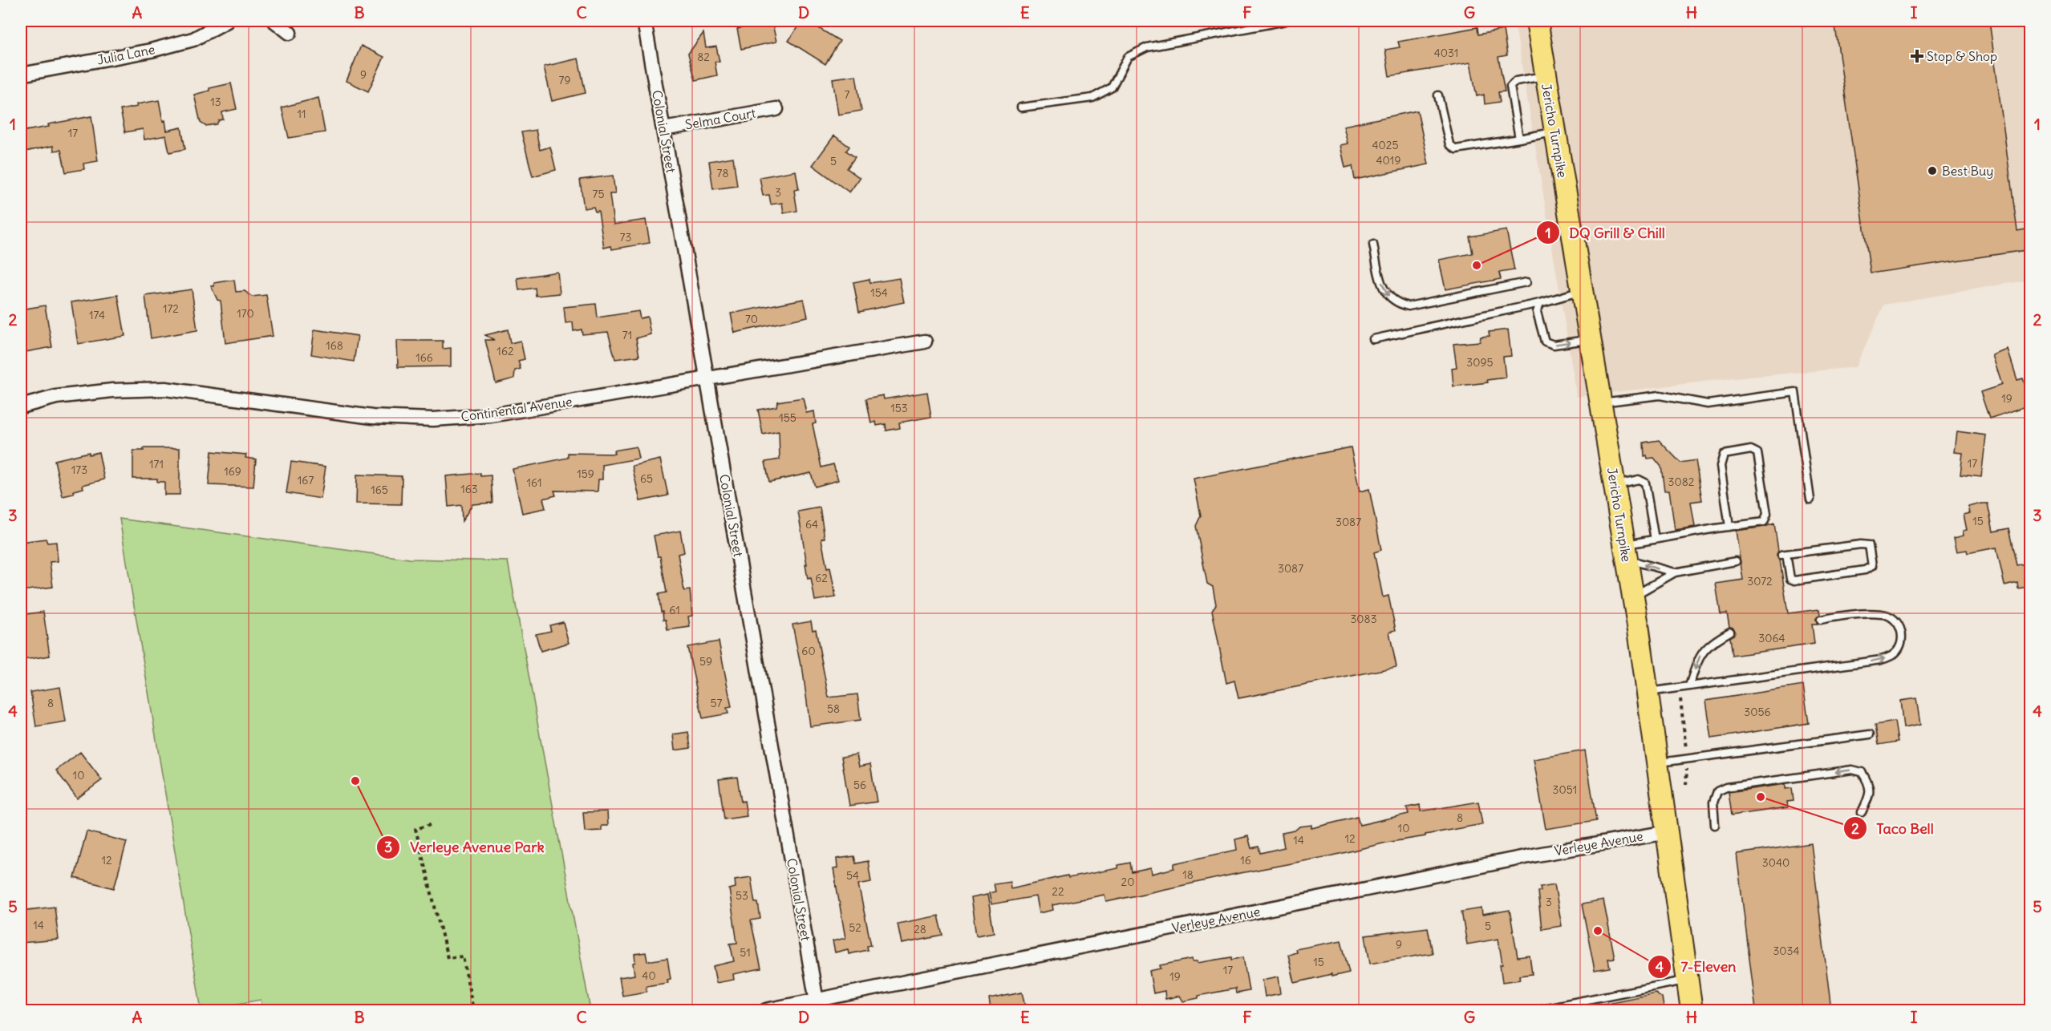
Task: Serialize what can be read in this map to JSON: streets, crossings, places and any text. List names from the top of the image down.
{
  "streets": {
    "main road": ["Jericho Turnpike"],
    "street": [
      "Julia Lane",
      "Selma Court",
      "Colonial Street",
      "Continental Avenue",
      "Verleye Avenue"
    ]
  },
  "crossings": [
    ["Selma Court", "Colonial Street"],
    ["Jericho Turnpike", "Verleye Avenue"],
    ["Colonial Street", "Continental Avenue"],
    ["Colonial Street", "Verleye Avenue"]
  ],
  "places": {
    "health": ["Stop & Shop"],
    "other": [
      "Best Buy",
      "DQ Grill & Chill",
      "Verleye Avenue Park",
      "Taco Bell",
      "7-Eleven"
    ]
  },
  "house_numbers": [
    "4031",
    "82",
    "9",
    "79",
    "7",
    "13",
    "11",
    "17",
    "4025",
    "4019",
    "5",
    "78",
    "3",
    "75",
    "73",
    "154",
    "172",
    "170",
    "174",
    "70",
    "71",
    "168",
    "162",
    "166",
    "3095",
    "19",
    "153",
    "155",
    "17",
    "171",
    "173",
    "169",
    "159",
    "65",
    "167",
    "3082",
    "161",
    "163",
    "165",
    "15",
    "3087",
    "64",
    "3087",
    "62",
    "3072",
    "61",
    "3083",
    "3064",
    "60",
    "59",
    "8",
    "57",
    "58",
    "3056",
    "10",
    "56",
    "3051",
    "8",
    "10",
    "12",
    "14",
    "12",
    "16",
    "3040",
    "18",
    "54",
    "20",
    "22",
    "53",
    "3",
    "14",
    "5",
    "52",
    "28",
    "9",
    "3034",
    "51",
    "15",
    "17",
    "40",
    "19"
  ],
  "grid": {
    "columns": [
      "A",
      "B",
      "C",
      "D",
      "E",
      "F",
      "G",
      "H",
      "I"
    ],
    "rows": [
      "1",
      "2",
      "3",
      "4",
      "5"
    ]
  }
}
